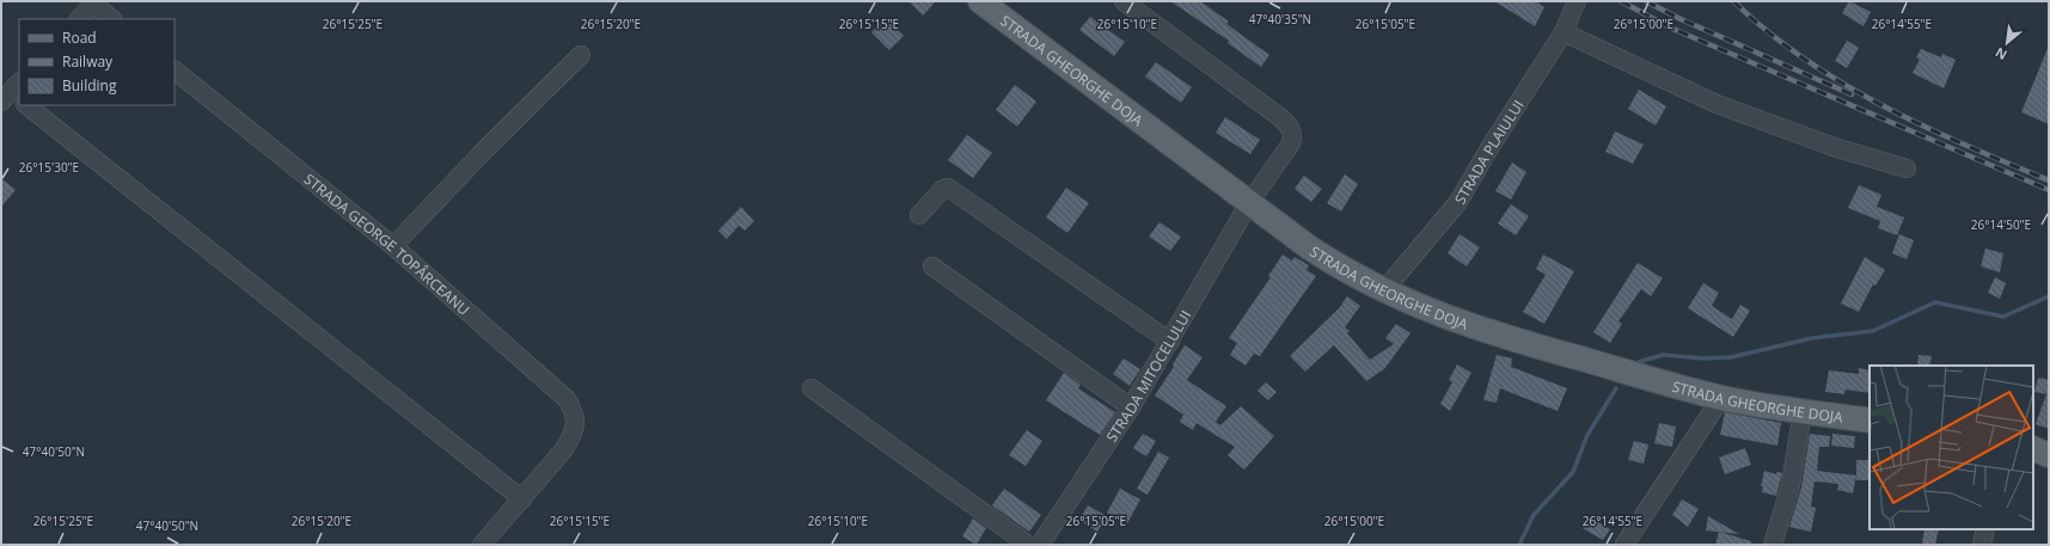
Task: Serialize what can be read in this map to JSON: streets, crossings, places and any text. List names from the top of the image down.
{
  "streets": {
    "main road": ["STRADA GHEORGHE DOJA"],
    "street": ["STRADA PLAIULUI", "STRADA GEORGE TOPÂRCEANU", "STRADA MITOCELULUI"]
  },
  "crossings": [
    ["STRADA GHEORGHE DOJA", "STRADA PLAIULUI"],
    ["STRADA GHEORGHE DOJA", "STRADA MITOCELULUI"]
  ],
  "legend": ["Road", "Railway", "Building"],
  "north": "bottom left",
  "coordinates": [
    "47°40'35\"N",
    "26°15'25\"E",
    "26°15'20\"E",
    "26°15'15\"E",
    "26°15'10\"E",
    "26°15'05\"E",
    "26°15'00\"E",
    "26°14'55\"E",
    "26°15'30\"E",
    "26°14'50\"E",
    "47°40'50\"N"
  ]
}
